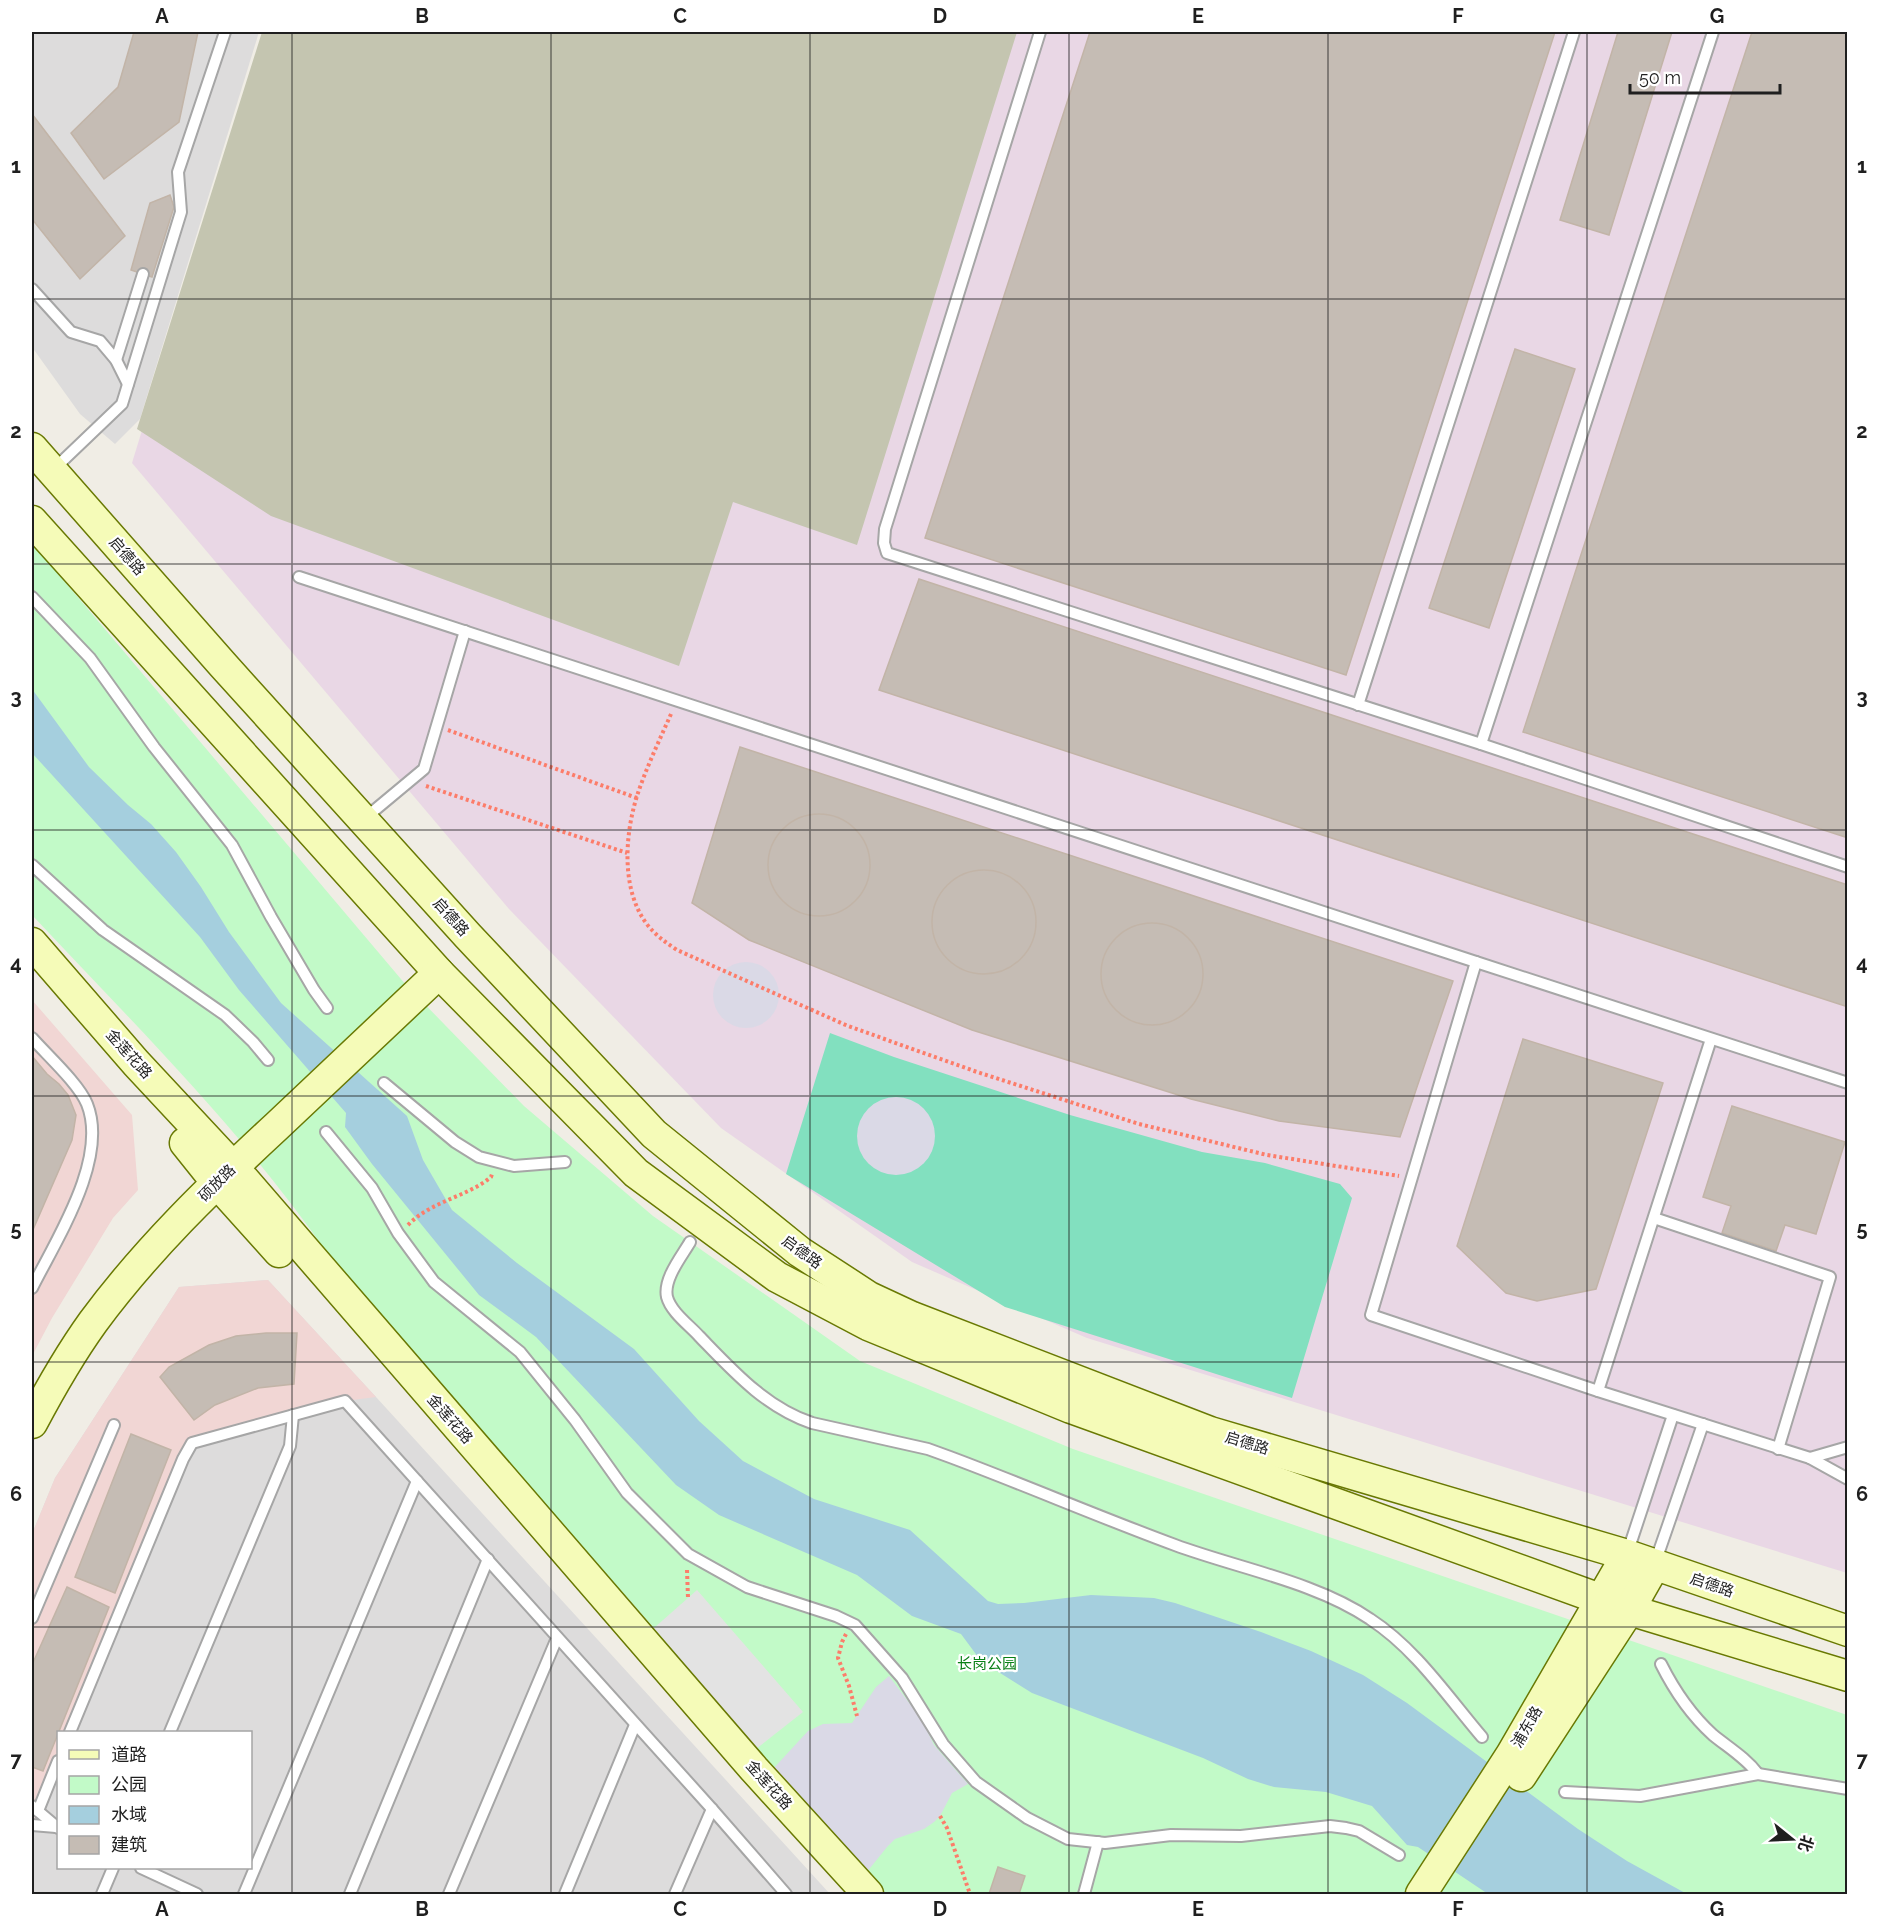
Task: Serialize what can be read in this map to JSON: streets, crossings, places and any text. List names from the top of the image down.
{
  "streets": {
    "main road": [
      "启德路",
      "金莲花路",
      "硕放路",
      "浦东路"
    ]
  },
  "crossings": [
    ["启德路", "硕放路"],
    ["启德路", "浦东路"],
    ["金莲花路", "硕放路"]
  ],
  "parks": ["长岗公园"],
  "legend": [
    "道路",
    "公园",
    "水域",
    "建筑"
  ],
  "scale_bar": "50 m",
  "north": "right",
  "grid": {
    "columns": [
      "A",
      "B",
      "C",
      "D",
      "E",
      "F",
      "G"
    ],
    "rows": [
      "1",
      "2",
      "3",
      "4",
      "5",
      "6",
      "7"
    ]
  }
}
